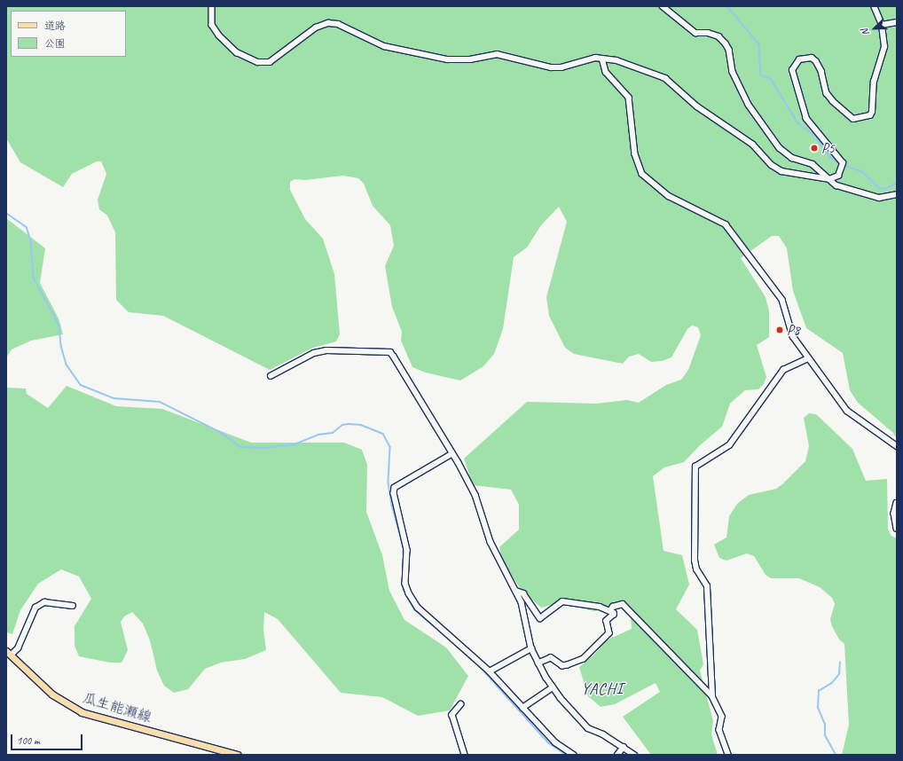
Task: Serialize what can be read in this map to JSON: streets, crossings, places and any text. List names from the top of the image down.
{
  "streets": {
    "main road": ["瓜生能瀬線"]
  },
  "districts": ["YACHI"],
  "places": ["P5", "P8"],
  "legend": ["道路", "公園"],
  "scale_bar": "100 m",
  "north": "bottom left"
}
